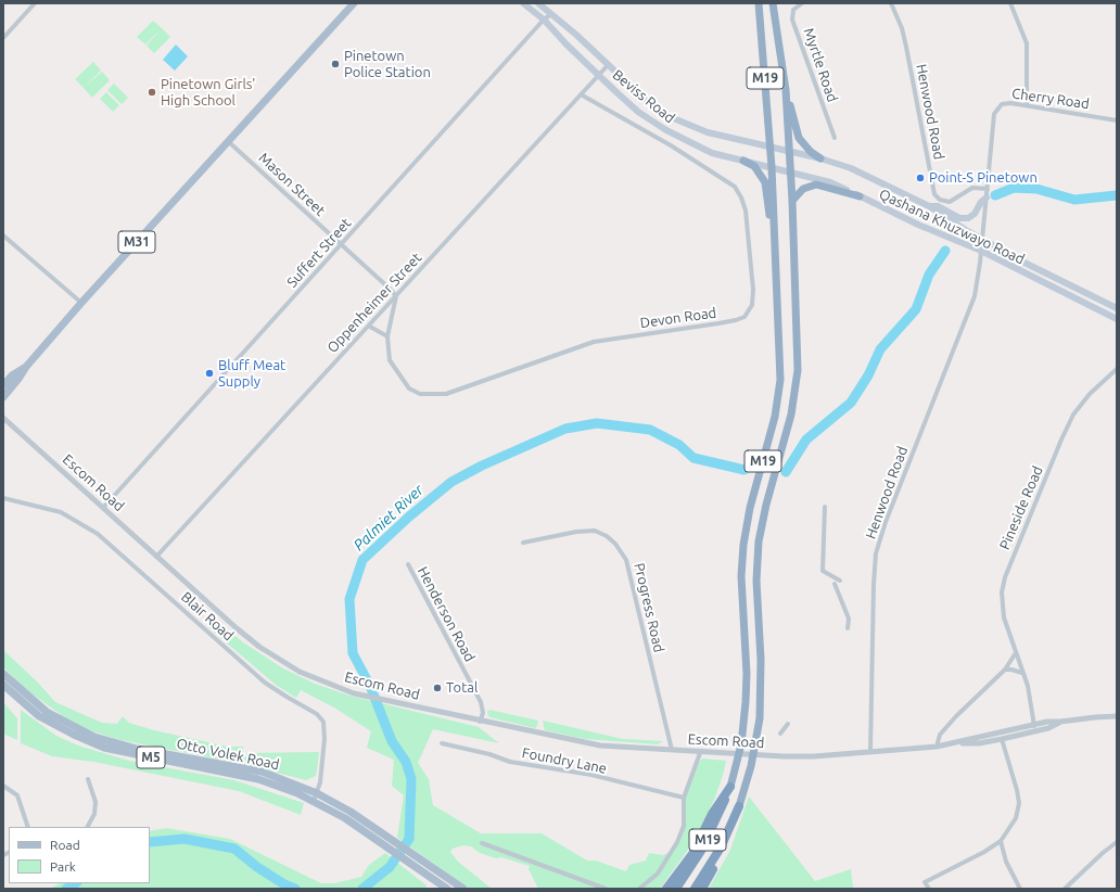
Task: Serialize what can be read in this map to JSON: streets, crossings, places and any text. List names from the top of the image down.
{
  "streets": {
    "highway": ["M19"],
    "main road": [
      "Beviss Road",
      "Qashana Khuzwayo Road",
      "M31",
      "Otto Volek Road",
      "M5"
    ],
    "street": [
      "Myrtle Road",
      "Cherry Road",
      "Henwood Road",
      "Mason Street",
      "Suffert Street",
      "Oppenheimer Street",
      "Devon Road",
      "Escom Road",
      "Pineside Road",
      "Progress Road",
      "Henderson Road",
      "Blair Road",
      "Foundry Lane"
    ]
  },
  "crossings": [
    ["M19", "Beviss Road"],
    ["M19", "Qashana Khuzwayo Road"],
    ["Beviss Road", "Qashana Khuzwayo Road"],
    ["Beviss Road", "Suffert Street"],
    ["Beviss Road", "Oppenheimer Street"],
    ["Cherry Road", "Henwood Road"],
    ["Cherry Road", "Qashana Khuzwayo Road"],
    ["Henwood Road", "Qashana Khuzwayo Road"],
    ["Henwood Road", "Escom Road"],
    ["Mason Street", "M31"],
    ["Mason Street", "Suffert Street"],
    ["Mason Street", "Oppenheimer Street"],
    ["Mason Street", "Devon Road"],
    ["Suffert Street", "Escom Road"],
    ["Oppenheimer Street", "Devon Road"],
    ["Oppenheimer Street", "Escom Road"],
    ["Escom Road", "Pineside Road"],
    ["Escom Road", "Progress Road"],
    ["Escom Road", "Henderson Road"],
    ["Blair Road", "Otto Volek Road"]
  ],
  "water": ["Palmiet River"],
  "places": [
    "Pinetown Police Station",
    "Pinetown Girls' High School",
    "Point-S Pinetown",
    "Bluff Meat Supply",
    "Total"
  ],
  "legend": ["Road", "Park"]
}
